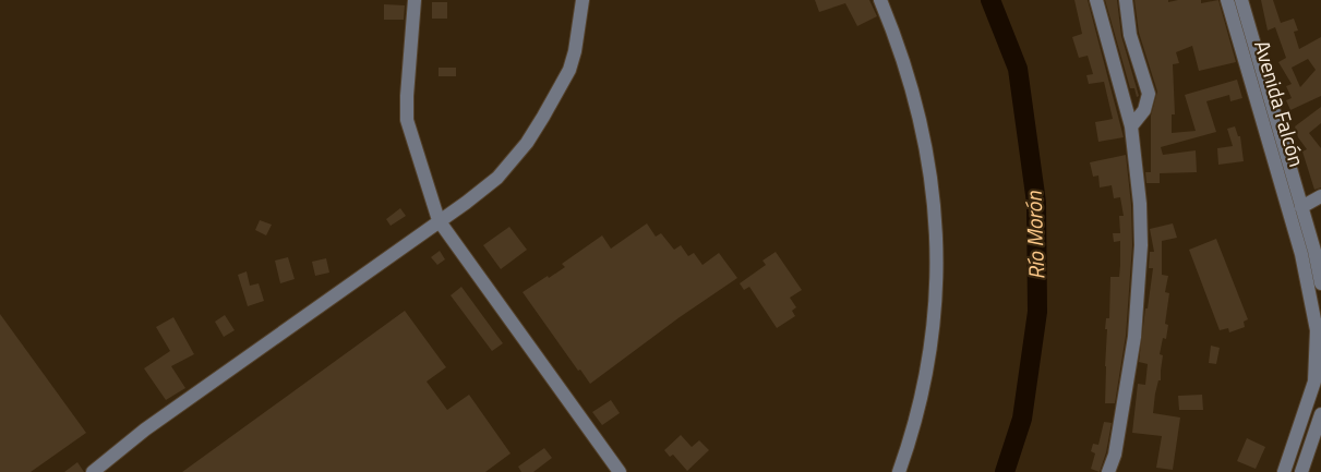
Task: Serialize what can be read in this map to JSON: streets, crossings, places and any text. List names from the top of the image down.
{
  "streets": {
    "street": ["Avenida Falcón"]
  },
  "water": ["Río Morón"]
}
